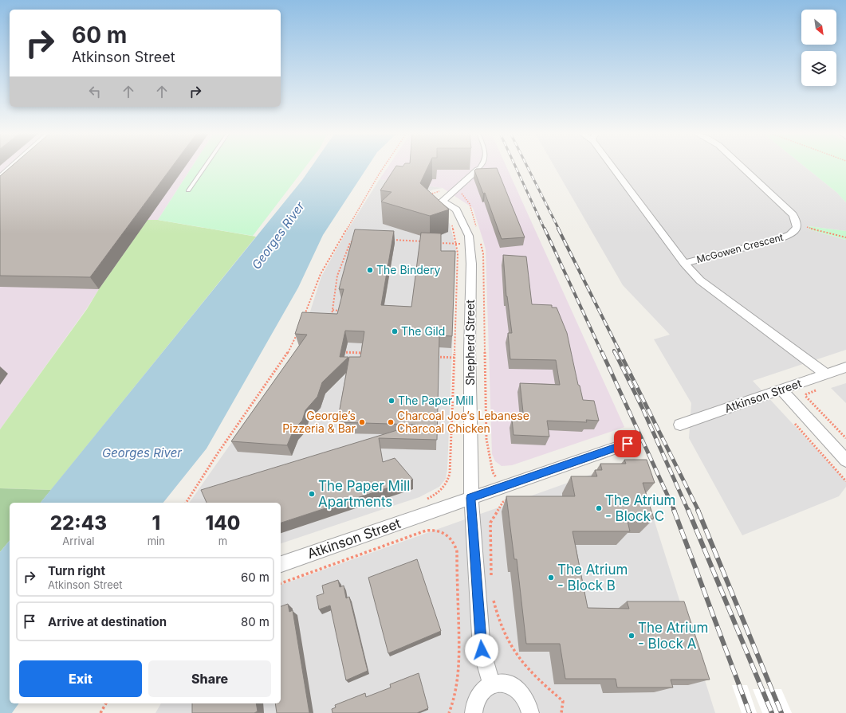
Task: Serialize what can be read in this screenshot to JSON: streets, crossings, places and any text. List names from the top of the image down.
{
  "streets": {
    "street": ["McGowen Crescent", "Shepherd Street", "Atkinson Street"]
  },
  "crossings": [
    ["McGowen Crescent", "Atkinson Street"],
    ["Shepherd Street", "Atkinson Street"]
  ],
  "water": ["Georges River"],
  "places": [
    "The Bindery",
    "The Gild",
    "The Paper Mill",
    "Georgie’s Pizzeria & Bar",
    "Charcoal Joe’s Lebanese Charcoal Chicken",
    "The Paper Mill Apartments",
    "The Atrium - Block C",
    "The Atrium - Block B",
    "The Atrium - Block A"
  ],
  "north": "bottom right",
  "page": {
    "turn": ["60 m", "Atkinson Street"],
    "eta": [
      "22:43",
      "Arrival",
      "1",
      "min",
      "140",
      "m"
    ],
    "list": [
      {
        "name": "Turn right",
        "note": "Atkinson Street",
        "value": "60 m"
      },
      {
        "name": "Arrive at destination",
        "value": "80 m"
      }
    ],
    "buttons": ["Exit", "Share"]
  }
}
